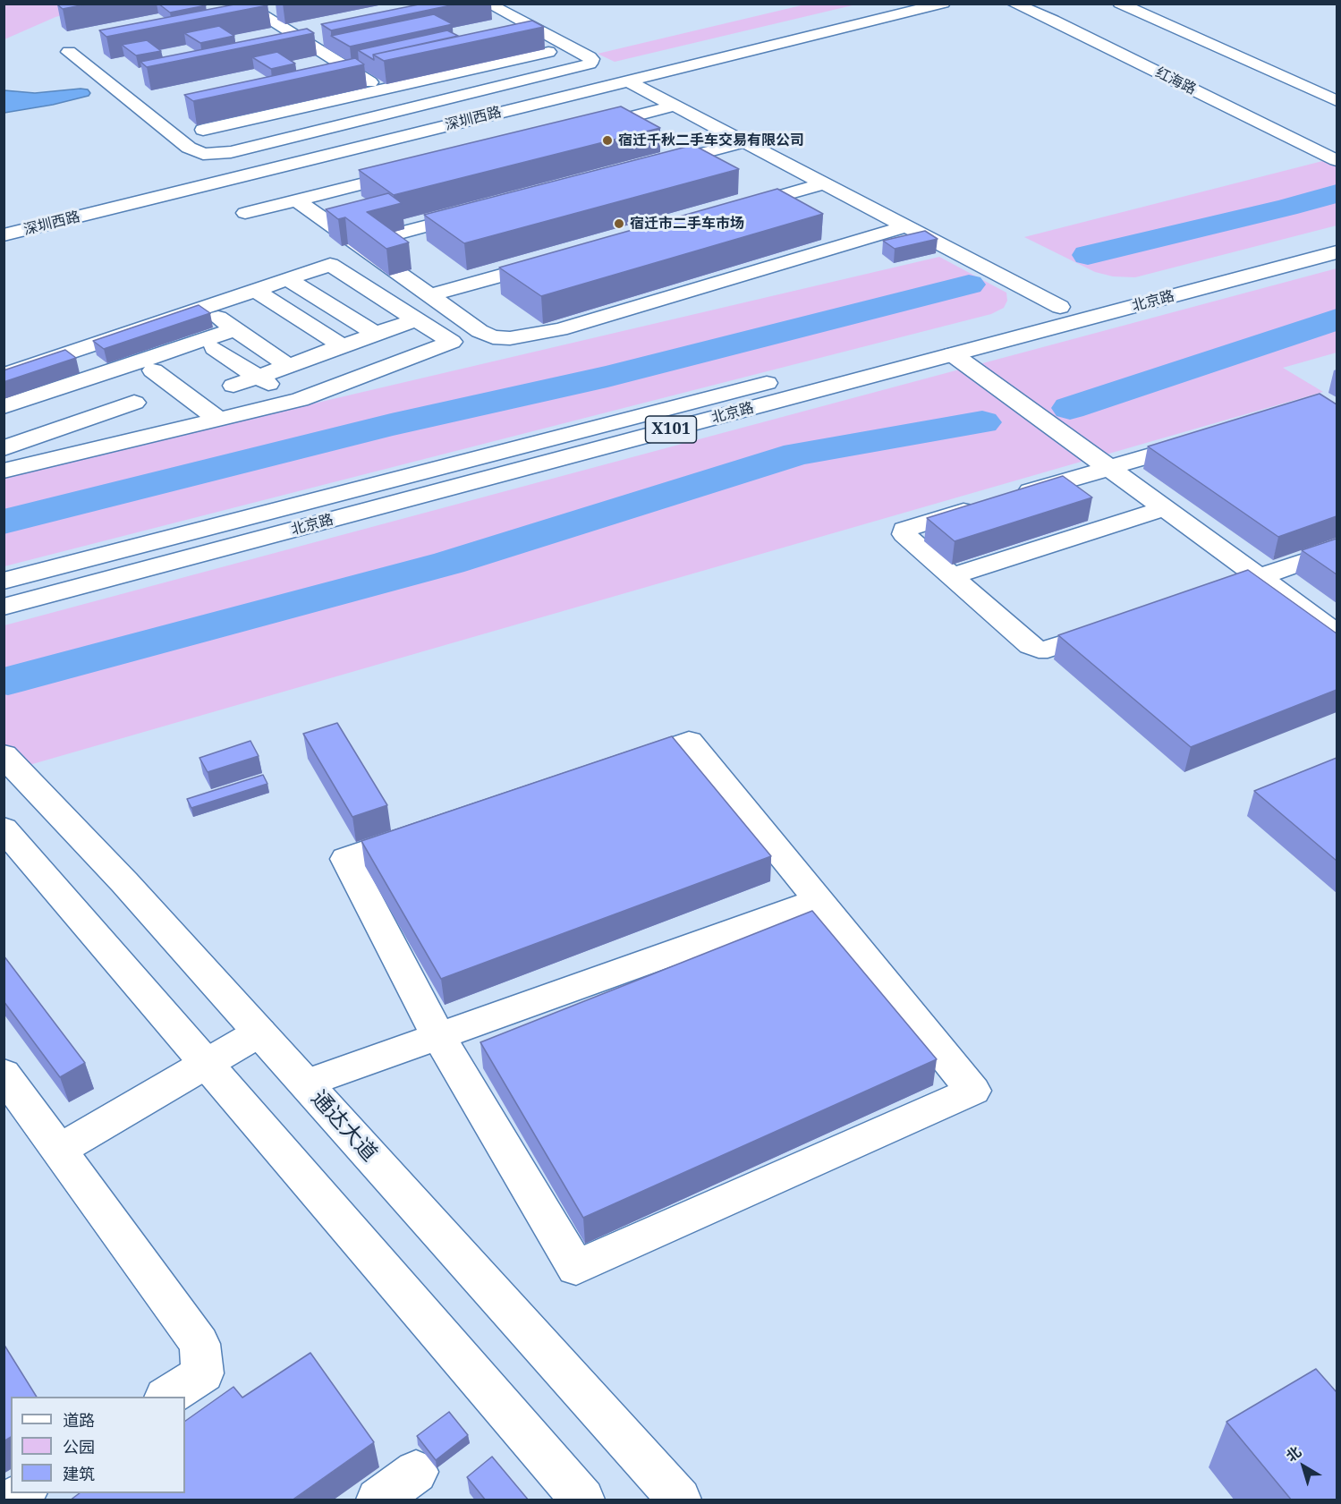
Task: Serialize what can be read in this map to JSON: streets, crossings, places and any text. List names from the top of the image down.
{
  "streets": {
    "street": [
      "红海路",
      "深圳西路",
      "北京路",
      "X101",
      "通达大道"
    ]
  },
  "places": ["宿迁千秋二手车交易有限公司", "宿迁市二手车市场"],
  "legend": ["道路", "公园", "建筑"],
  "north": "top left"
}
